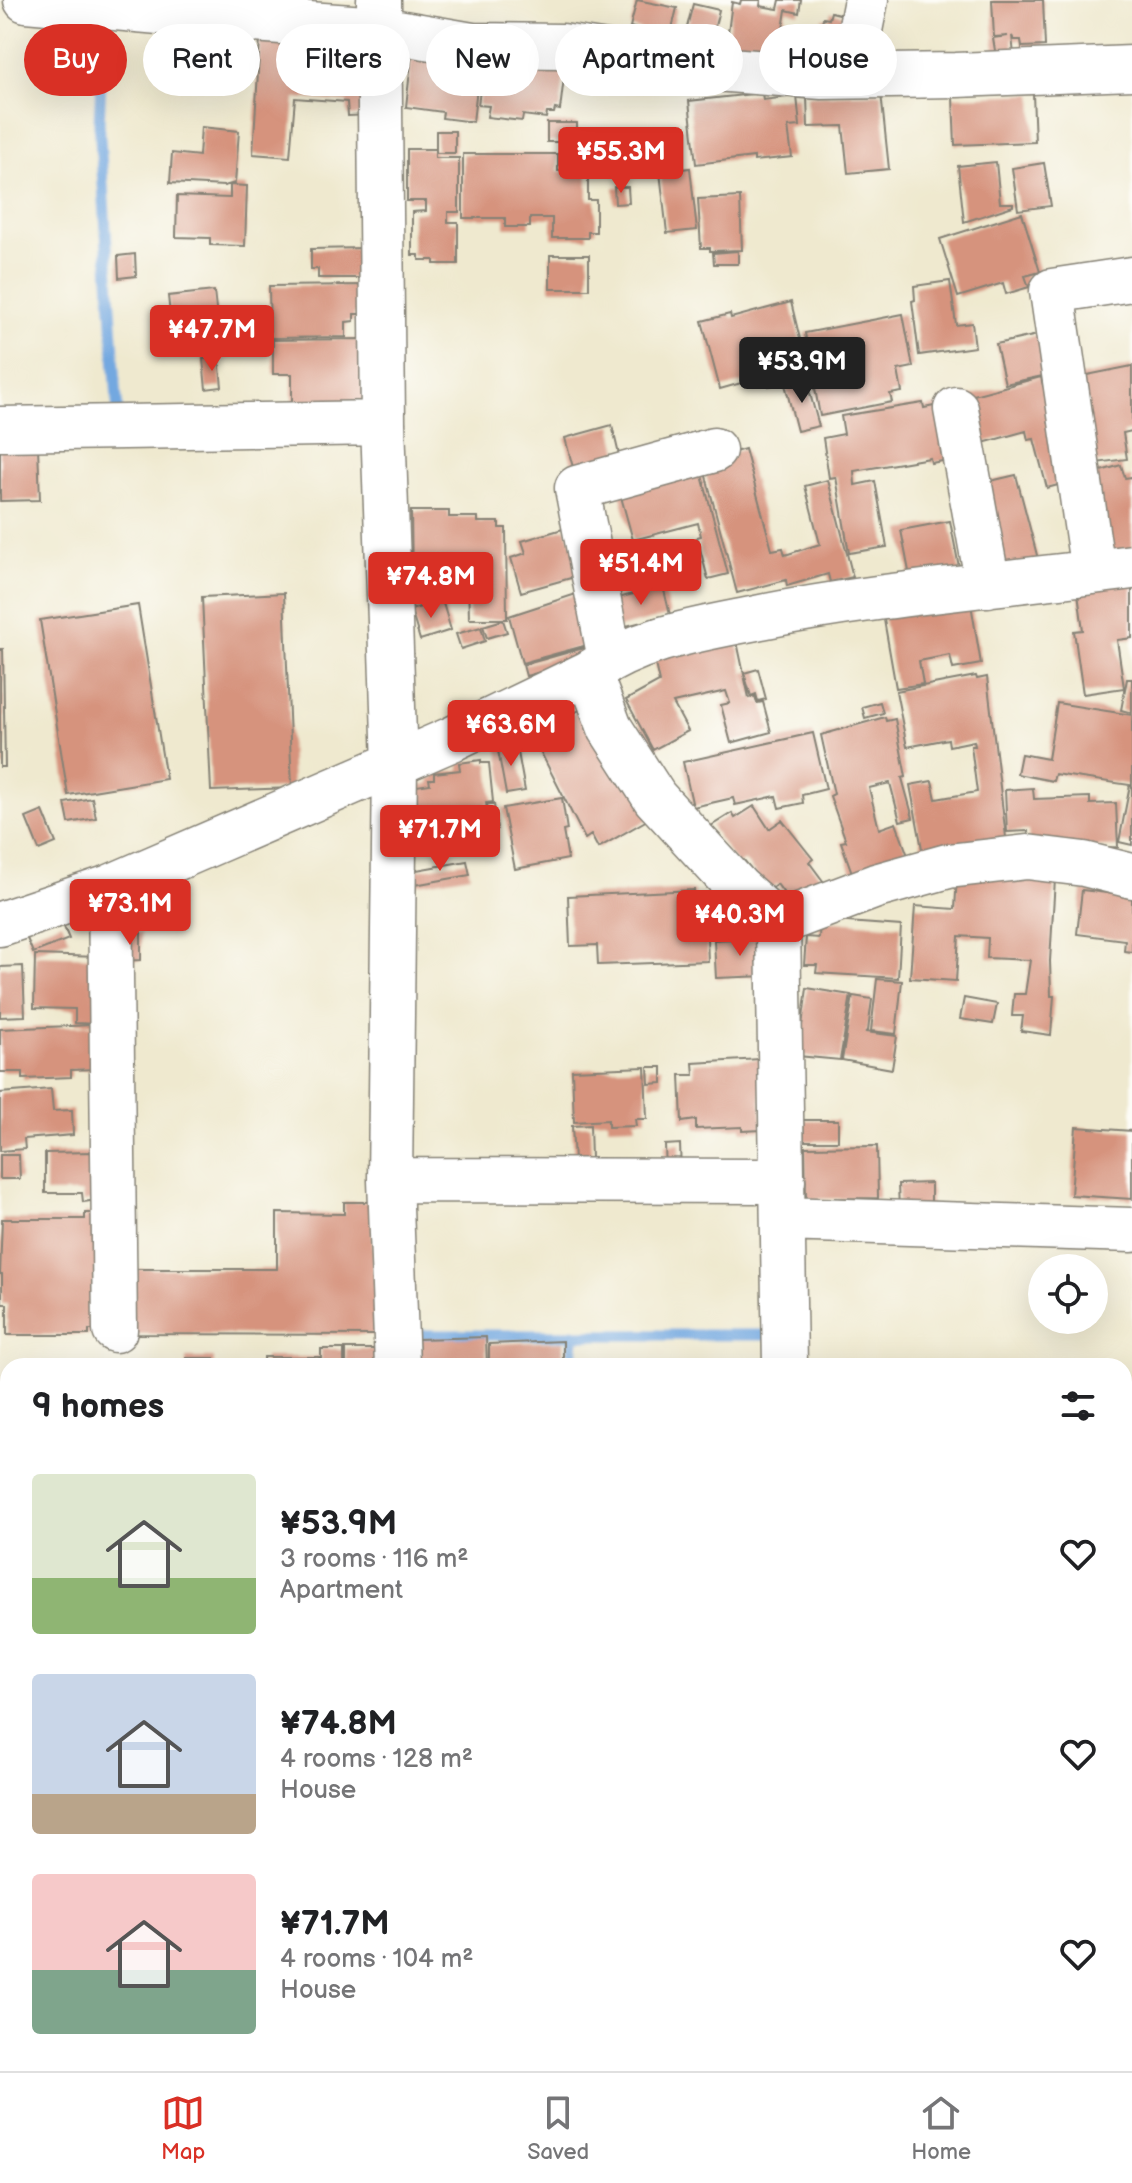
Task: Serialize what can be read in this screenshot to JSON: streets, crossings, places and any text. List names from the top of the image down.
{
  "page": {
    "chip": [
      "Buy",
      "Rent",
      "Filters",
      "New",
      "Apartment",
      "House"
    ],
    "price": [
      "¥55.3M",
      "¥47.7M",
      "¥53.9M",
      "¥51.4M",
      "¥74.8M",
      "¥63.6M",
      "¥71.7M",
      "¥73.1M",
      "¥40.3M"
    ],
    "heading": "9 homes",
    "list": [
      {
        "name": "¥53.9M",
        "note": "3 rooms · 116 m² · Apartment"
      },
      {
        "name": "¥74.8M",
        "note": "4 rooms · 128 m² · House"
      },
      {
        "name": "¥71.7M",
        "note": "4 rooms · 104 m² · House"
      }
    ],
    "tabs": ["Map", "Saved", "Home"]
  }
}
